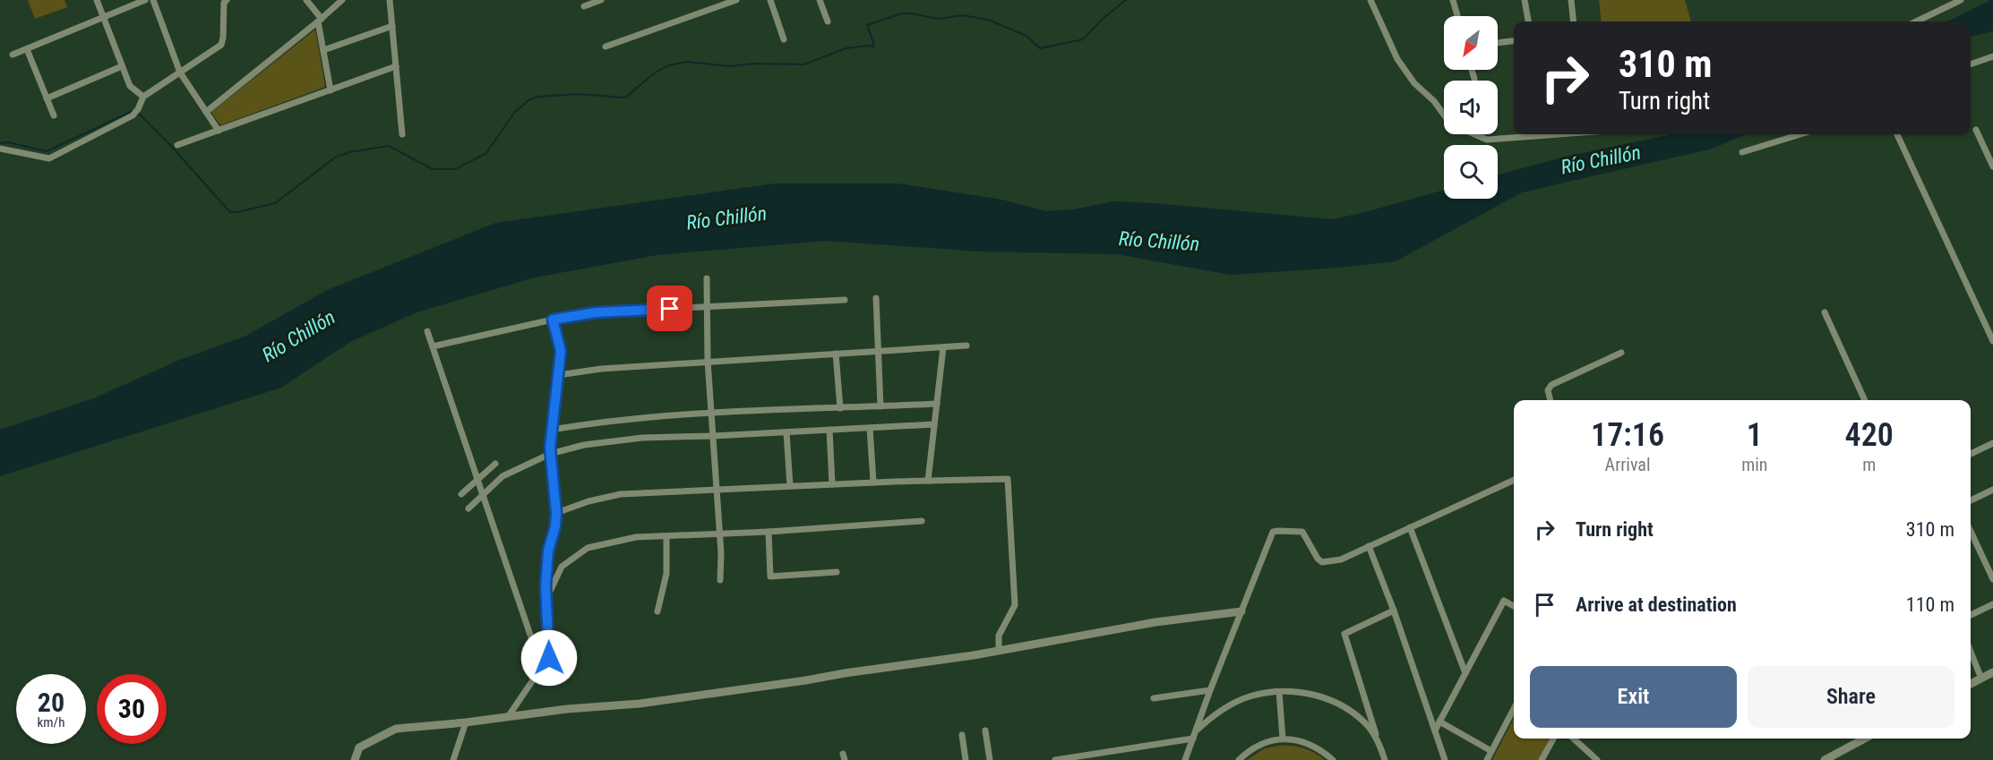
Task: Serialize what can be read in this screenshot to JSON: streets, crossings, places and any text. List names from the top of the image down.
{
  "water": ["Río Chillón"],
  "north": "bottom left",
  "page": {
    "turn": ["310 m", "Turn right"],
    "eta": [
      "17:16",
      "Arrival",
      "1",
      "min",
      "420",
      "m"
    ],
    "list": [
      {
        "name": "Turn right",
        "value": "310 m"
      },
      {
        "name": "Arrive at destination",
        "value": "110 m"
      }
    ],
    "buttons": ["Exit", "Share"],
    "speed": "20 km/h",
    "limit": "30"
  }
}
